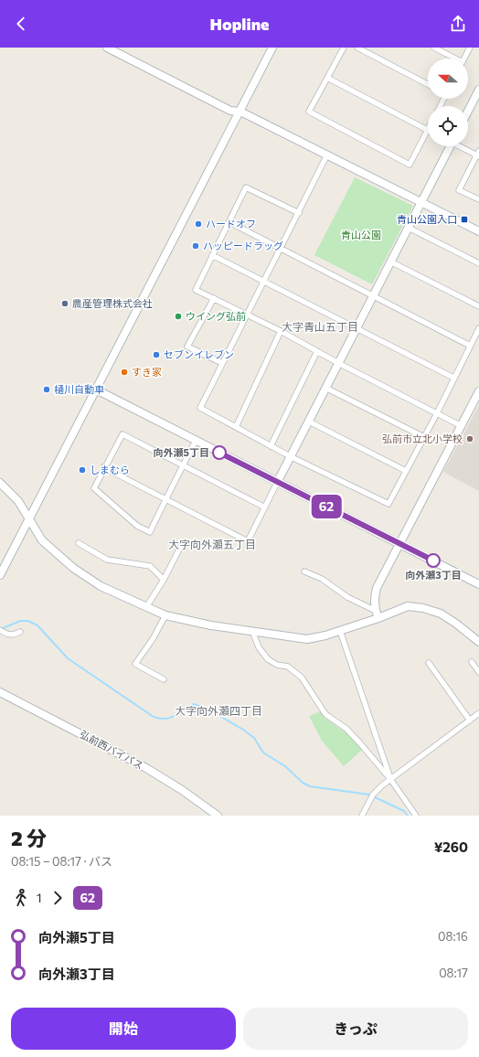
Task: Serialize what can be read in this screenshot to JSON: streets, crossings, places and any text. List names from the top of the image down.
{
  "streets": {
    "street": ["弘前西バイパス"]
  },
  "districts": ["大字青山五丁目", "大字向外瀬五丁目", "大字向外瀬四丁目"],
  "parks": ["青山公園"],
  "places": {
    "transit": ["青山公園入口"],
    "other": [
      "ハードオフ",
      "ハッピードラッグ",
      "農産管理株式会社",
      "ウイング弘前",
      "セブンイレブン",
      "すき家",
      "樋川自動車",
      "弘前市立北小学校",
      "向外瀬5丁目",
      "しまむら",
      "向外瀬3丁目"
    ]
  },
  "lines": ["bus line 62"],
  "north": "left",
  "page": {
    "header": "Hopline",
    "on_map": "62",
    "heading": ["2 分", "08:15 – 08:17 · バス", "¥260"],
    "legs": ["1", "62"],
    "list": [
      {
        "name": "向外瀬5丁目",
        "value": "08:16"
      },
      {
        "name": "向外瀬3丁目",
        "value": "08:17"
      }
    ],
    "buttons": ["開始", "きっぷ"]
  }
}
